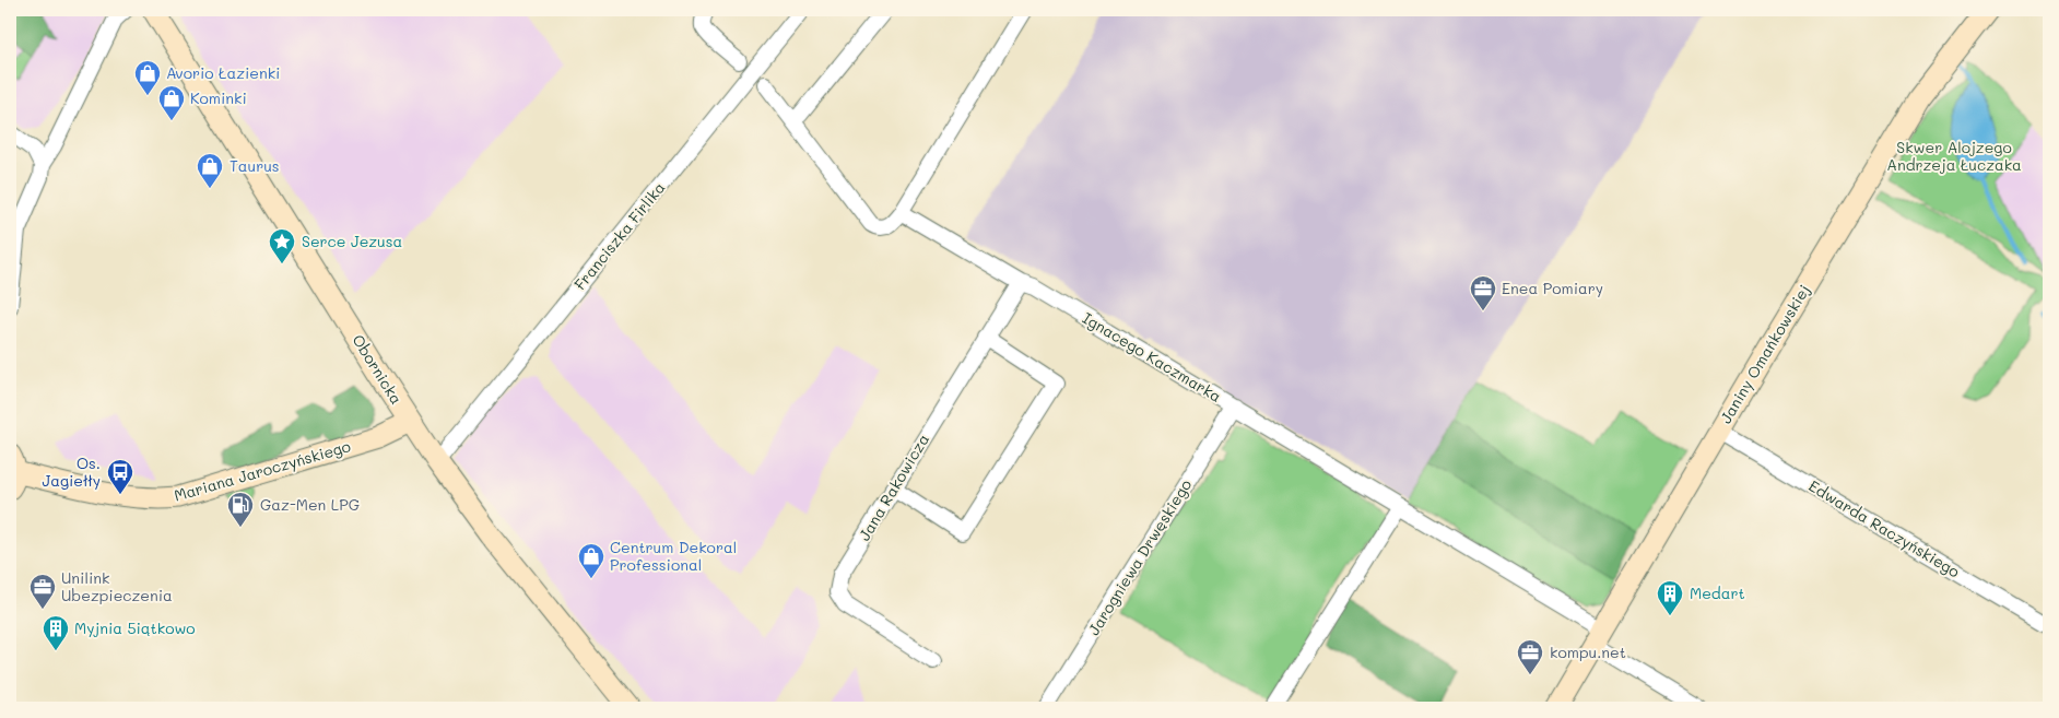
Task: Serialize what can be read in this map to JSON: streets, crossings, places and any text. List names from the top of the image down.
{
  "streets": {
    "street": [
      "Franciszka Firlika",
      "Janiny Omańkowskiej",
      "Ignacego Kaczmarka",
      "Obornicka",
      "Mariana Jaroczyńskiego",
      "Jana Rakowicza",
      "Edwarda Raczyńskiego",
      "Jarogniewa Drwęskiego"
    ]
  },
  "crossings": [
    ["Franciszka Firlika", "Obornicka"],
    ["Janiny Omańkowskiej", "Ignacego Kaczmarka"],
    ["Janiny Omańkowskiej", "Edwarda Raczyńskiego"],
    ["Ignacego Kaczmarka", "Jana Rakowicza"],
    ["Ignacego Kaczmarka", "Jarogniewa Drwęskiego"],
    ["Obornicka", "Mariana Jaroczyńskiego"]
  ],
  "parks": ["Skwer Alojzego Andrzeja Łuczaka"],
  "places": {
    "shop": [
      "Avorio Łazienki",
      "Kominki",
      "Taurus",
      "Centrum Dekoral Professional"
    ],
    "place": ["Serce Jezusa"],
    "office": ["Enea Pomiary", "Unilink Ubezpieczenia", "kompu.net"],
    "bus stop": ["Os. Jagiełły"],
    "fuel station": ["Gaz-Men LPG"],
    "building": ["Medart", "Myjnia 5iątkowo"]
  }
}
